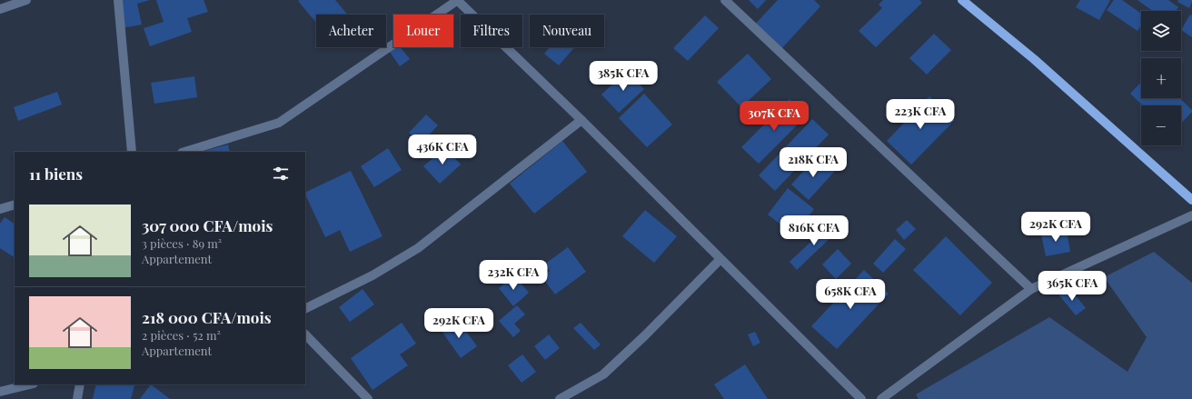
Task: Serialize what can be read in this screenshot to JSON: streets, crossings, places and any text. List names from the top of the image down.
{
  "page": {
    "map_buttons": ["+", "−"],
    "chip": [
      "Acheter",
      "Louer",
      "Filtres",
      "Nouveau"
    ],
    "price": [
      "385K CFA",
      "223K CFA",
      "307K CFA",
      "436K CFA",
      "218K CFA",
      "292K CFA",
      "816K CFA",
      "232K CFA",
      "365K CFA",
      "658K CFA",
      "292K CFA"
    ],
    "heading": "11 biens",
    "list": [
      {
        "name": "307 000 CFA/mois",
        "note": "3 pièces · 89 m² · Appartement"
      },
      {
        "name": "218 000 CFA/mois",
        "note": "2 pièces · 52 m² · Appartement"
      }
    ]
  }
}
